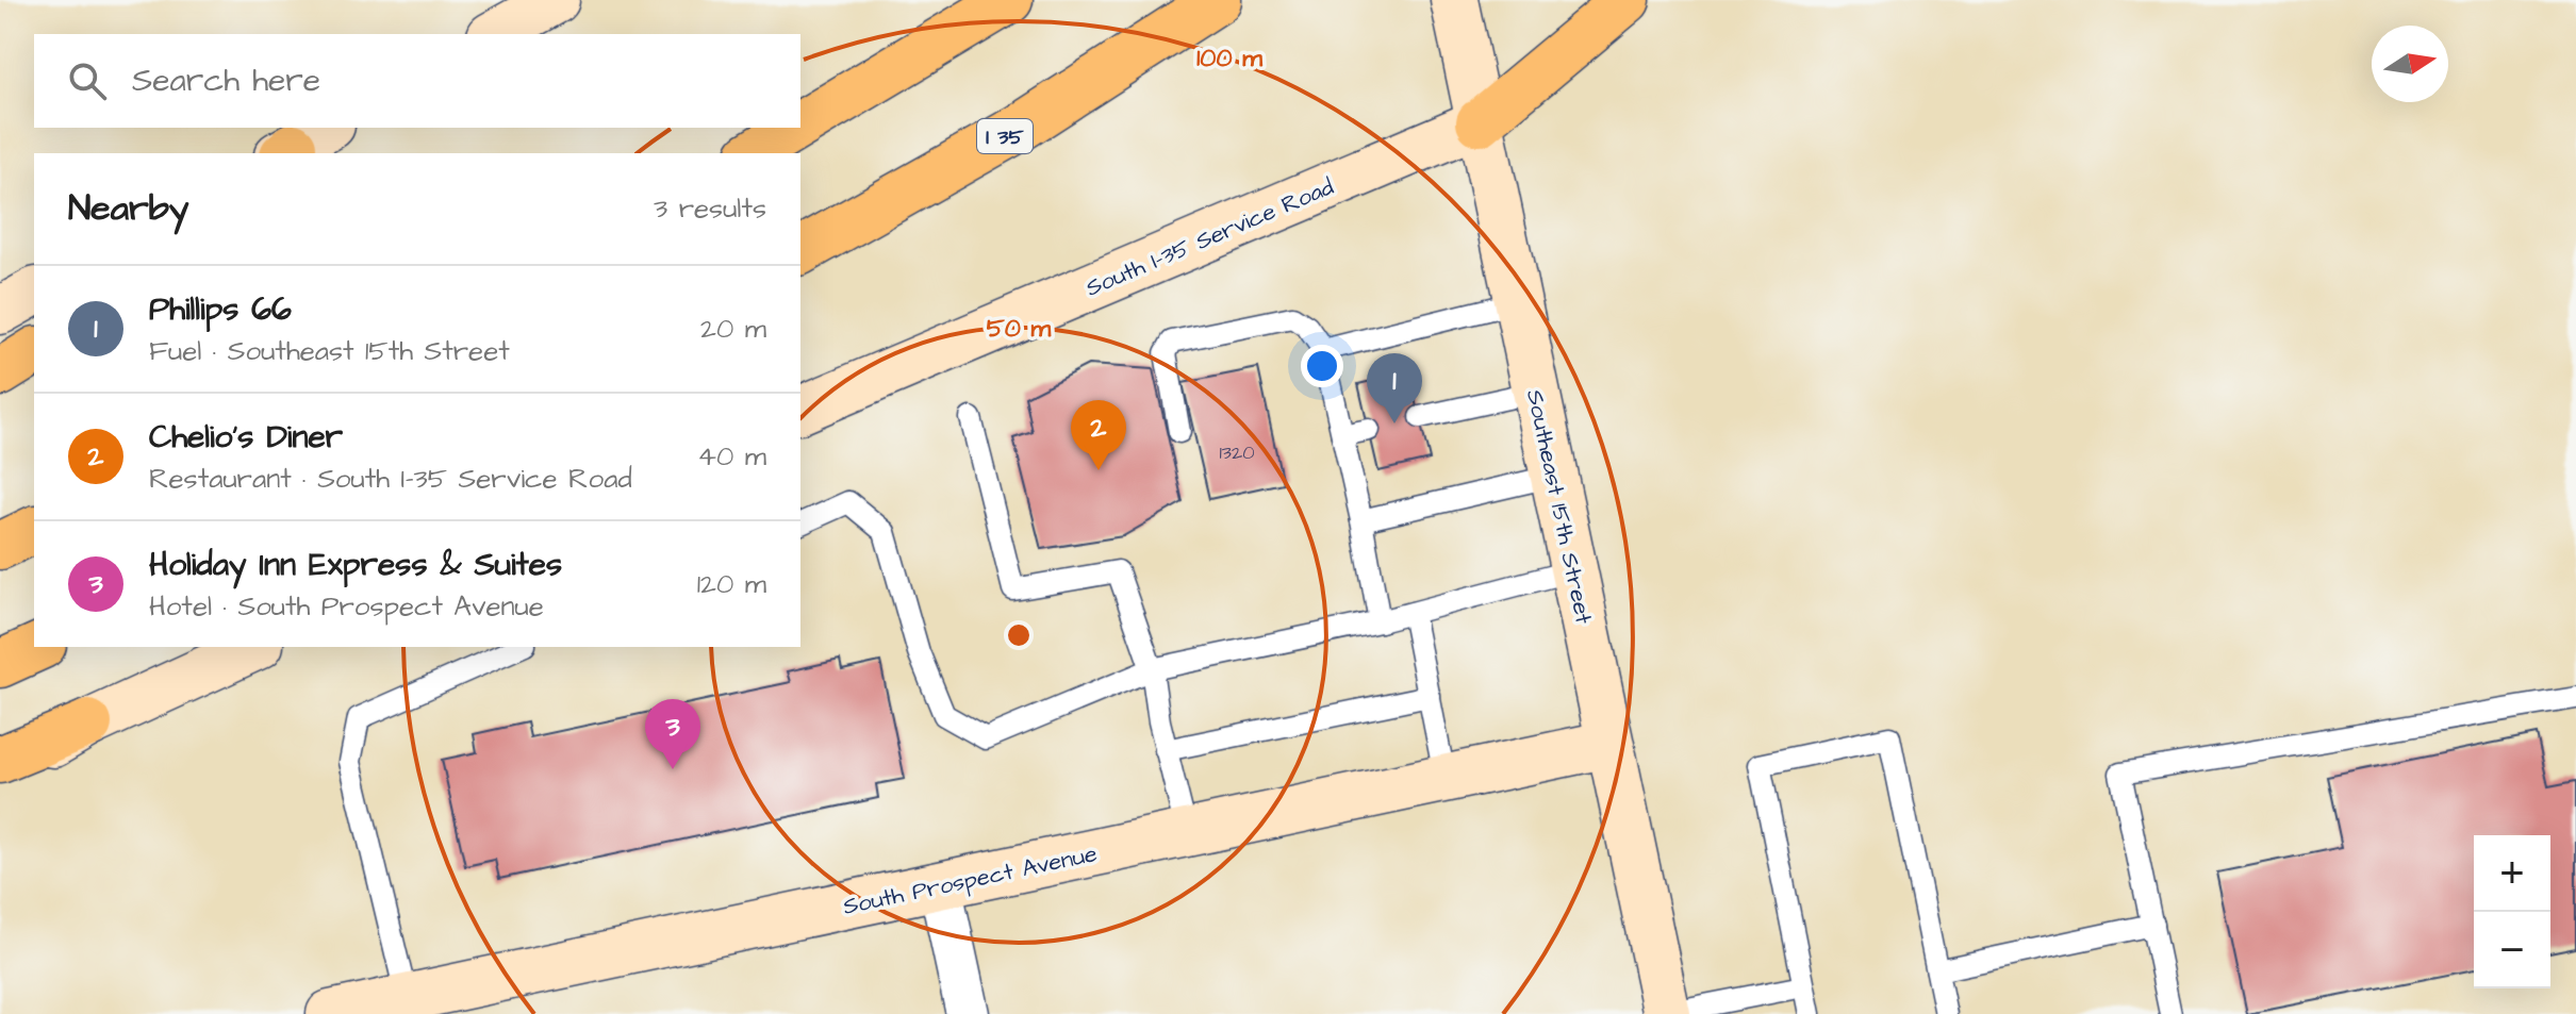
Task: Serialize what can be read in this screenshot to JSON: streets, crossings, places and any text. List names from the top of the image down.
{
  "streets": {
    "highway": ["I 35"],
    "main road": ["South I-35 Service Road", "Southeast 15th Street", "South Prospect Avenue"]
  },
  "crossings": [
    ["South I-35 Service Road", "Southeast 15th Street"],
    ["Southeast 15th Street", "South Prospect Avenue"]
  ],
  "house_numbers": ["1320"],
  "north": "right",
  "page": {
    "search": "Search here",
    "heading": ["Nearby", "3 results"],
    "list": [
      {
        "mark": "1",
        "name": "Phillips 66",
        "note": "Fuel · Southeast 15th Street",
        "value": "20 m"
      },
      {
        "mark": "2",
        "name": "Chelio's Diner",
        "note": "Restaurant · South I-35 Service Road",
        "value": "40 m"
      },
      {
        "mark": "3",
        "name": "Holiday Inn Express & Suites",
        "note": "Hotel · South Prospect Avenue",
        "value": "120 m"
      }
    ],
    "pins": ["1", "2", "3"],
    "map_buttons": ["+", "−"]
  },
  "rings": ["100 m", "50 m"]
}
